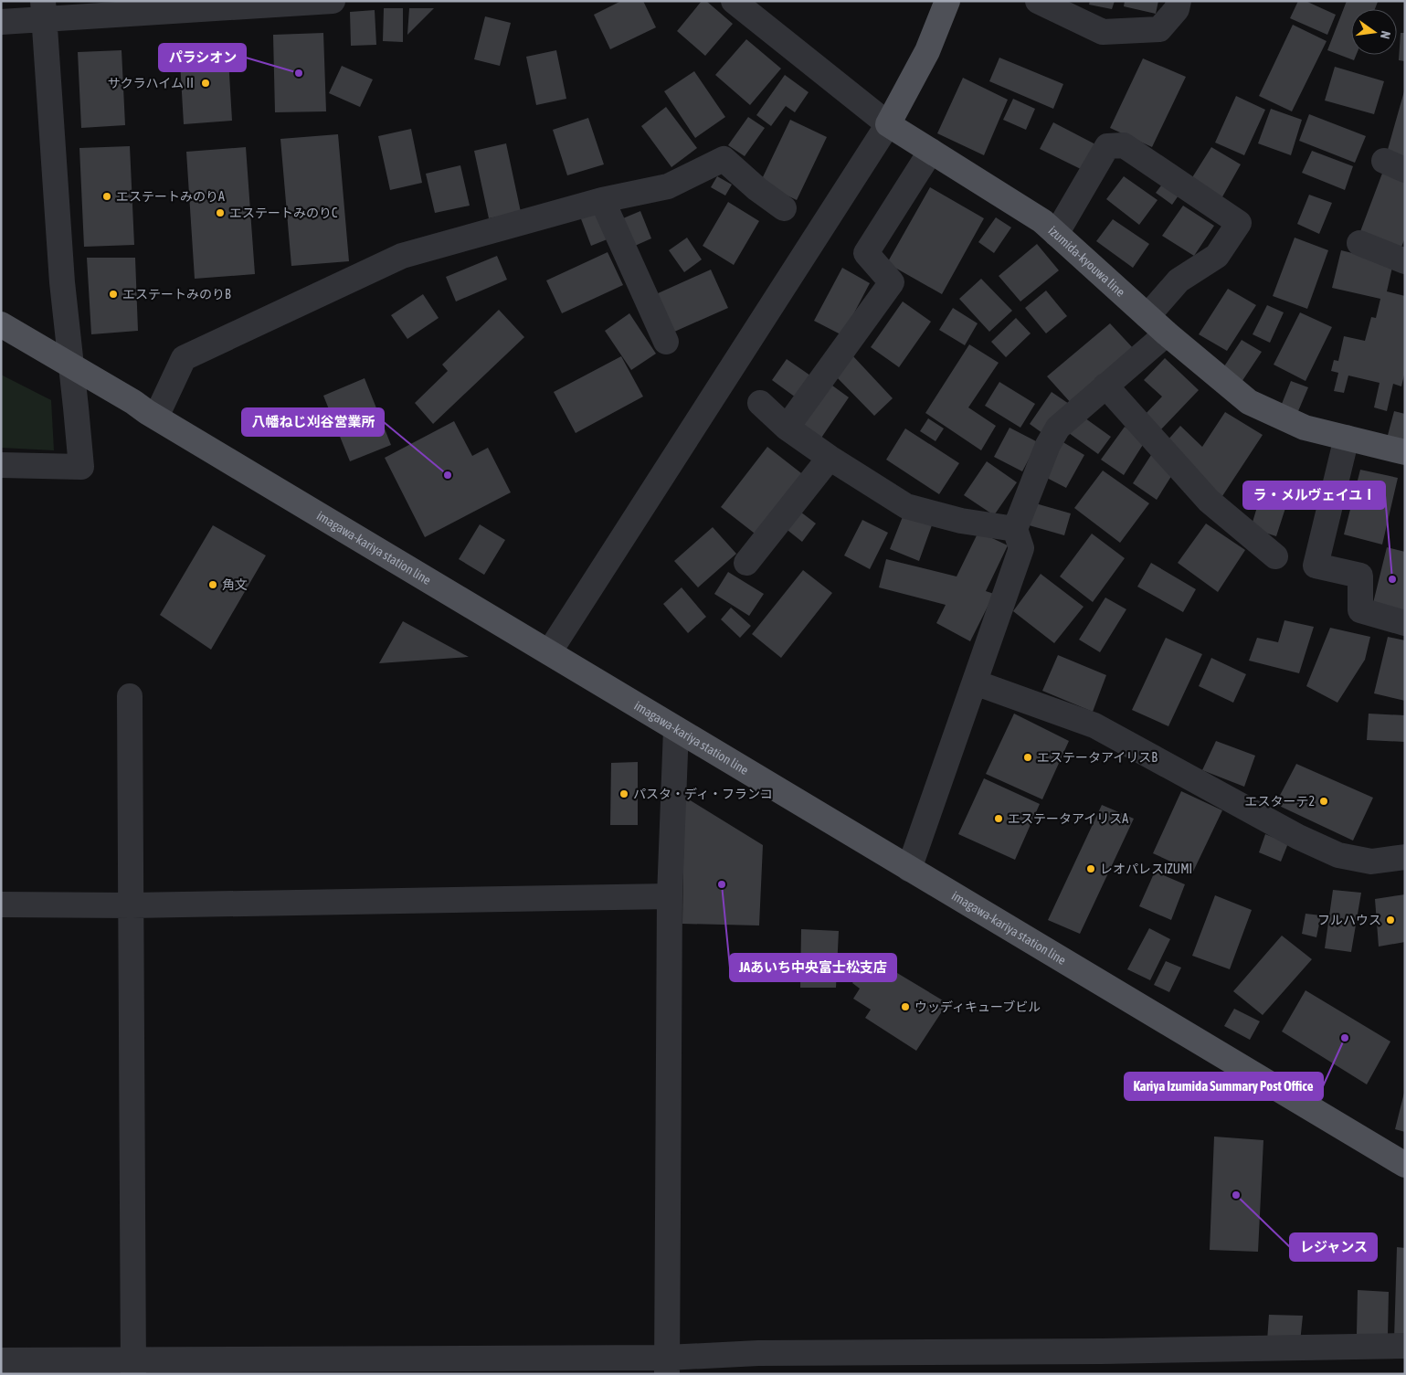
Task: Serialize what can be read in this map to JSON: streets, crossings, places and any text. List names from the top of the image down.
{
  "streets": {
    "main road": ["izumida-kyouwa line", "imagawa-kariya station line"]
  },
  "places": [
    "パラシオン",
    "サクラハイムⅡ",
    "エステートみのりA",
    "エステートみのりC",
    "エステートみのりB",
    "八幡ねじ刈谷営業所",
    "ラ・メルヴェイユⅠ",
    "角文",
    "エステータアイリスB",
    "パスタ・ディ・フランコ",
    "エスターテ2",
    "エステータアイリスA",
    "レオパレスIZUMI",
    "JAあいち中央富士松支店",
    "フルハウス",
    "ウッディキューブビル",
    "Kariya Izumida Summary Post Office",
    "レジャンス"
  ],
  "north": "right"
}
